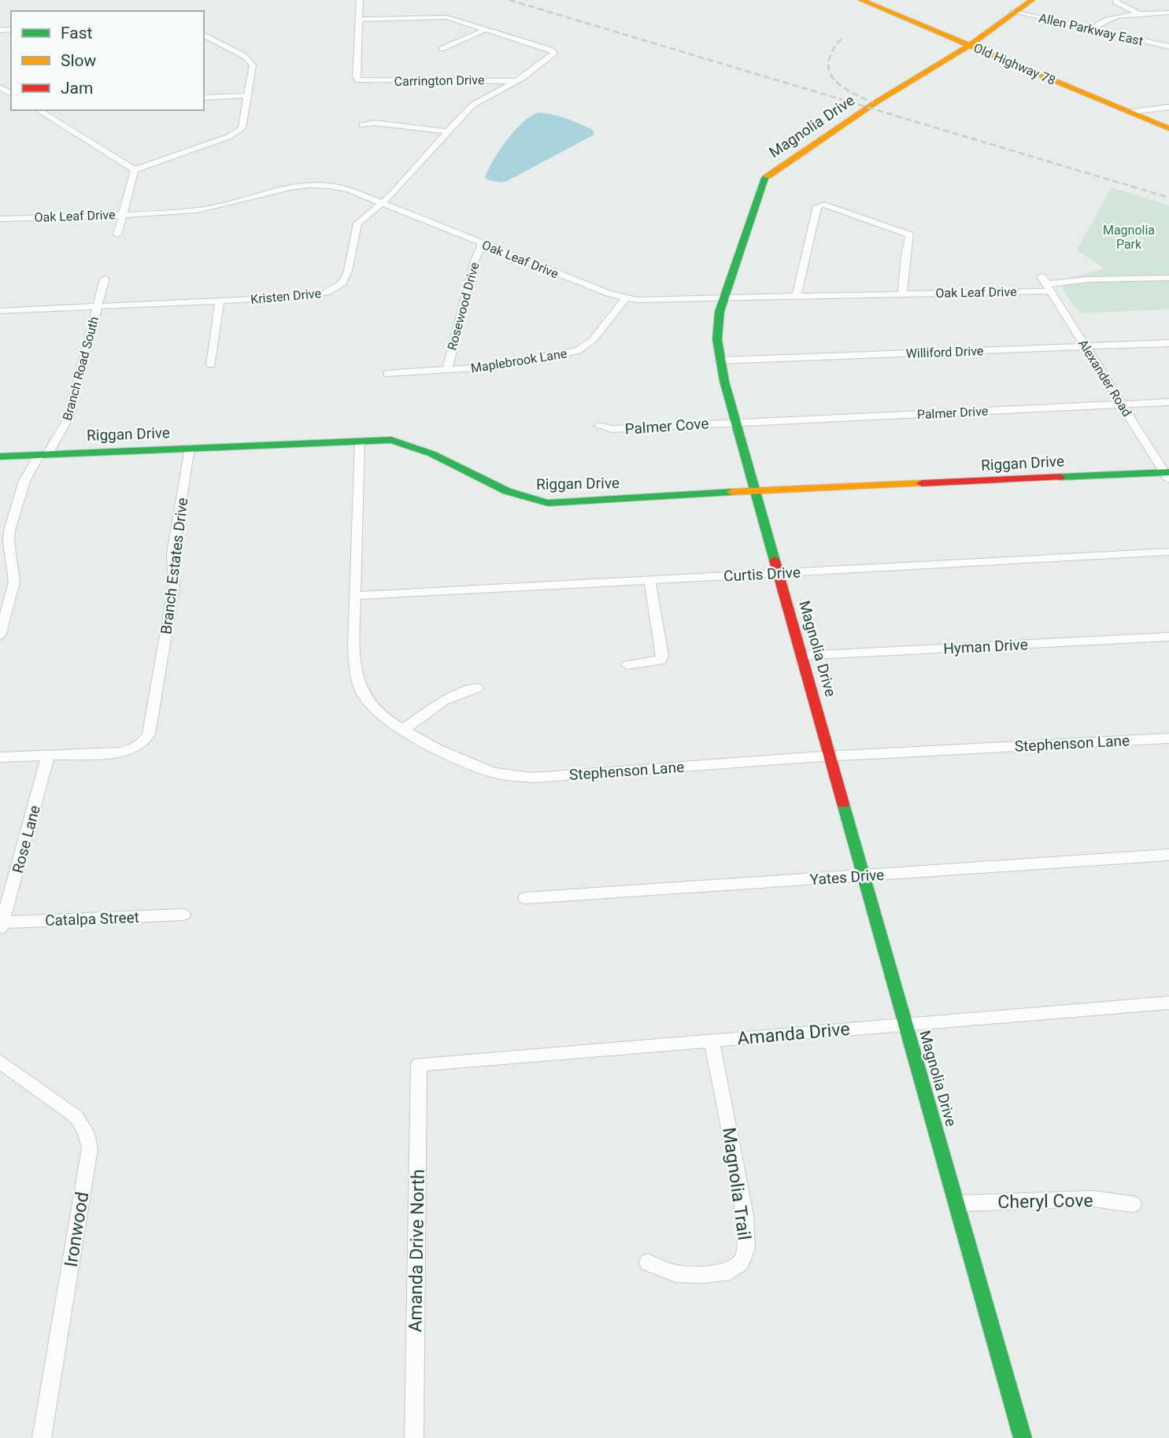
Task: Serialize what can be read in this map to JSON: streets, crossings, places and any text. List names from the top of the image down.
{
  "streets": {
    "street": [
      "Allen Parkway East",
      "Old Highway 78",
      "Carrington Drive",
      "Magnolia Drive",
      "Oak Leaf Drive",
      "Kristen Drive",
      "Rosewood Drive",
      "Williford Drive",
      "Maplebrook Lane",
      "Branch Road South",
      "Alexander Road",
      "Palmer Drive",
      "Palmer Cove",
      "Riggan Drive",
      "Branch Estates Drive",
      "Curtis Drive",
      "Hyman Drive",
      "Stephenson Lane",
      "Rose Lane",
      "Yates Drive",
      "Catalpa Street",
      "Amanda Drive",
      "Magnolia Trail",
      "Cheryl Cove",
      "Ironwood",
      "Amanda Drive North"
    ]
  },
  "crossings": [
    ["Allen Parkway East", "Magnolia Drive"],
    ["Old Highway 78", "Magnolia Drive"],
    ["Carrington Drive", "Kristen Drive"],
    ["Magnolia Drive", "Oak Leaf Drive"],
    ["Magnolia Drive", "Williford Drive"],
    ["Magnolia Drive", "Palmer Drive"],
    ["Magnolia Drive", "Palmer Cove"],
    ["Magnolia Drive", "Riggan Drive"],
    ["Magnolia Drive", "Curtis Drive"],
    ["Magnolia Drive", "Hyman Drive"],
    ["Magnolia Drive", "Stephenson Lane"],
    ["Magnolia Drive", "Yates Drive"],
    ["Magnolia Drive", "Amanda Drive"],
    ["Magnolia Drive", "Cheryl Cove"],
    ["Oak Leaf Drive", "Kristen Drive"],
    ["Oak Leaf Drive", "Rosewood Drive"],
    ["Oak Leaf Drive", "Maplebrook Lane"],
    ["Oak Leaf Drive", "Alexander Road"],
    ["Kristen Drive", "Branch Road South"],
    ["Rosewood Drive", "Maplebrook Lane"],
    ["Williford Drive", "Alexander Road"],
    ["Branch Road South", "Riggan Drive"],
    ["Alexander Road", "Palmer Drive"],
    ["Alexander Road", "Riggan Drive"],
    ["Palmer Drive", "Palmer Cove"],
    ["Riggan Drive", "Branch Estates Drive"],
    ["Riggan Drive", "Stephenson Lane"],
    ["Branch Estates Drive", "Rose Lane"],
    ["Curtis Drive", "Stephenson Lane"],
    ["Rose Lane", "Catalpa Street"],
    ["Amanda Drive", "Magnolia Trail"],
    ["Amanda Drive", "Amanda Drive North"]
  ],
  "parks": ["Magnolia Park"],
  "legend": ["Fast", "Slow", "Jam"]
}
